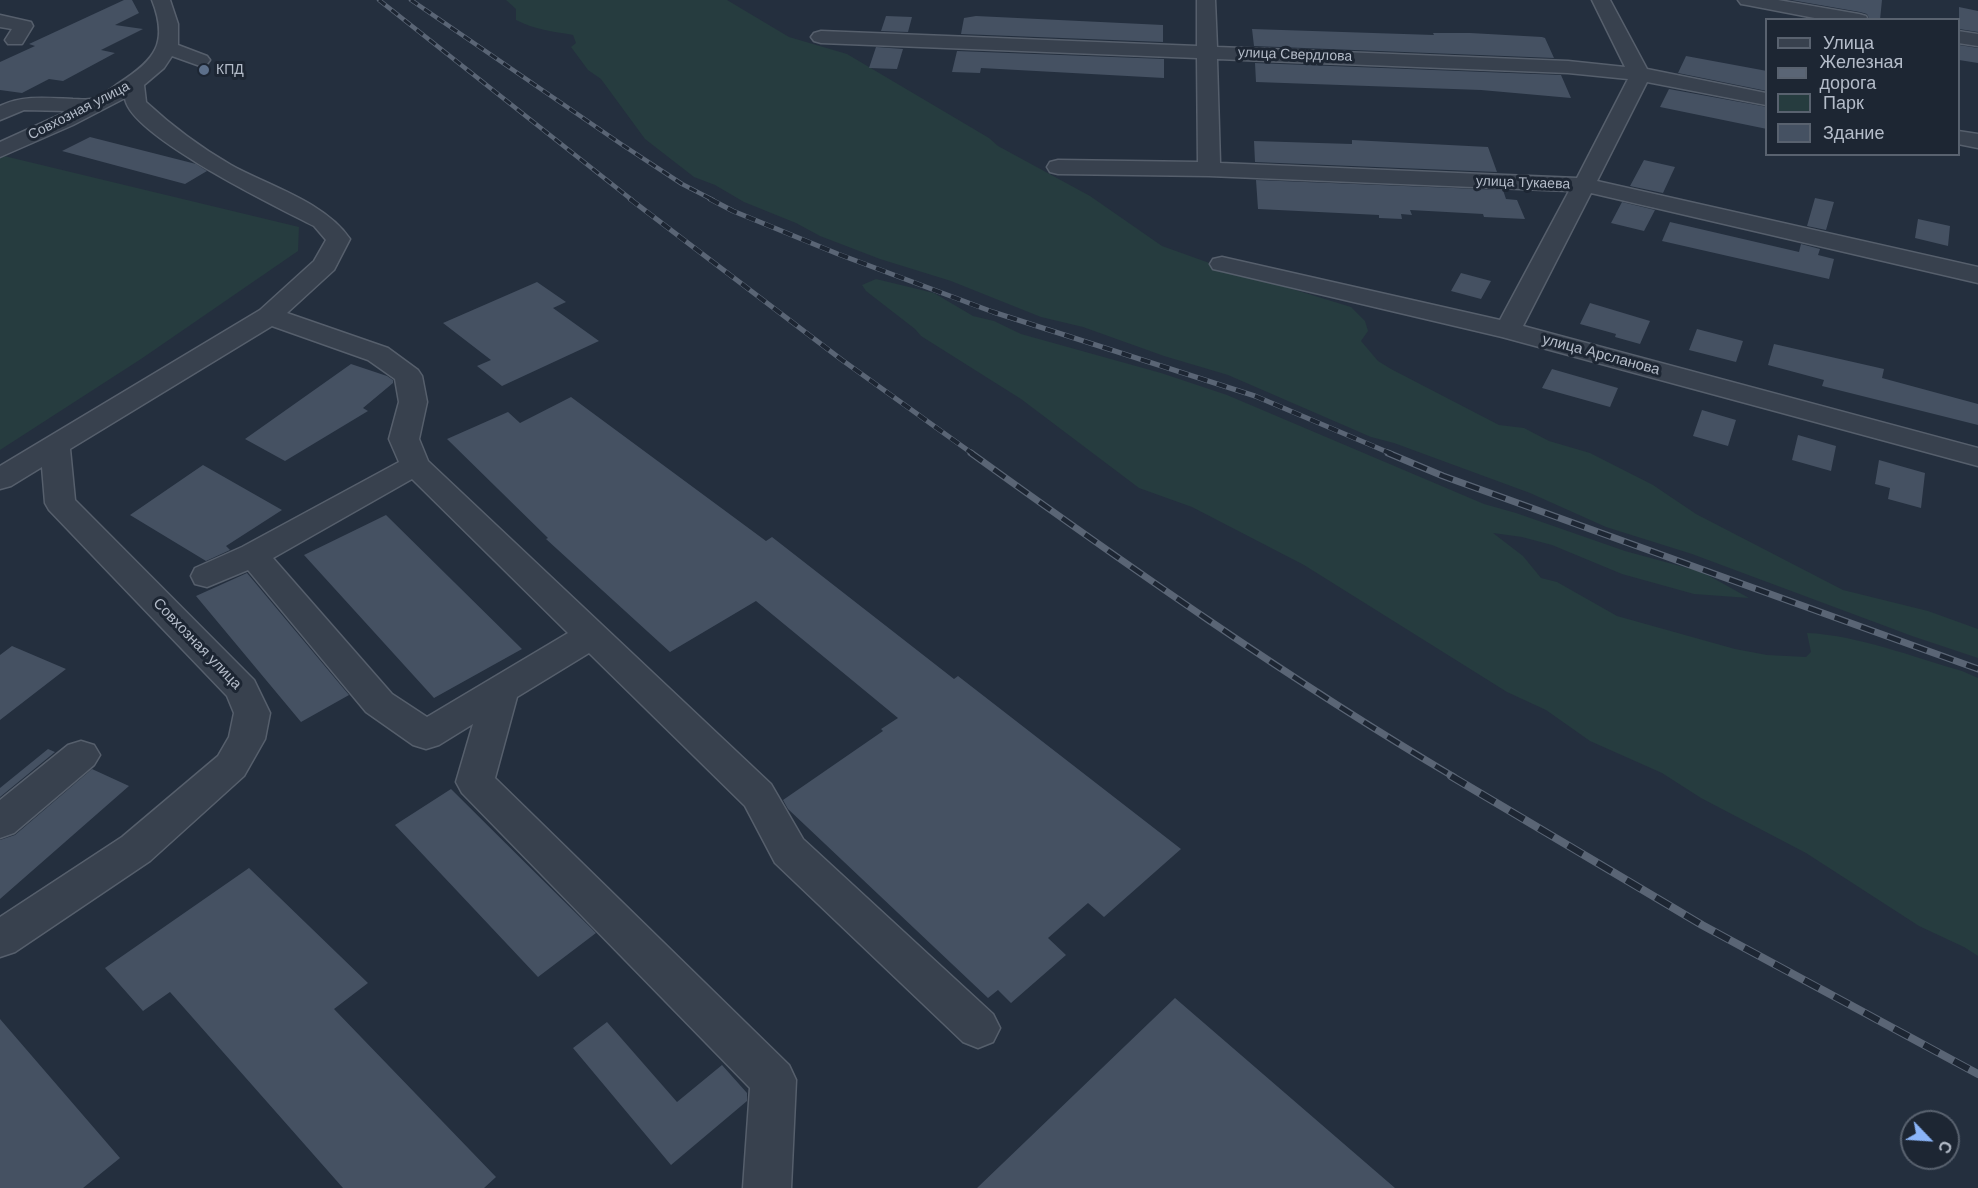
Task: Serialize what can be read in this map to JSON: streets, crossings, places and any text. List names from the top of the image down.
{
  "streets": {
    "street": [
      "улица Свердлова",
      "Совхозная улица",
      "улица Тукаева",
      "улица Арсланова"
    ]
  },
  "places": ["КПД"],
  "legend": [
    "Улица",
    "Железная дорога",
    "Парк",
    "Здание"
  ],
  "north": "bottom right"
}
